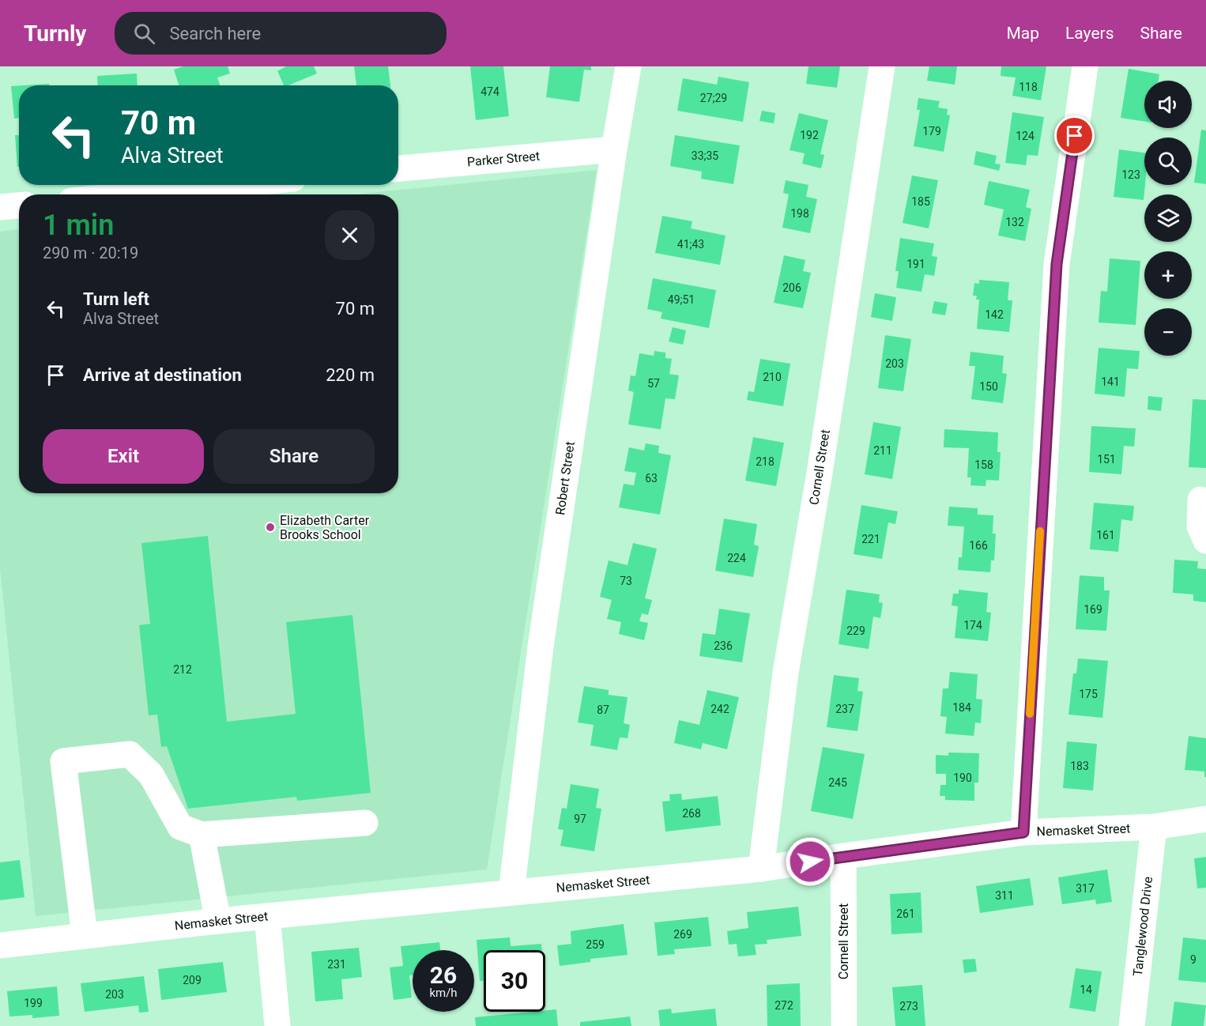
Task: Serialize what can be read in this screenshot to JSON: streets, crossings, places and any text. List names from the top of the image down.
{
  "streets": {
    "street": [
      "Parker Street",
      "Cornell Street",
      "Robert Street",
      "Nemasket Street",
      "Tanglewood Drive"
    ]
  },
  "crossings": [
    ["Parker Street", "Robert Street"],
    ["Cornell Street", "Nemasket Street"],
    ["Robert Street", "Nemasket Street"],
    ["Nemasket Street", "Tanglewood Drive"]
  ],
  "places": ["Elizabeth Carter Brooks School"],
  "house_numbers": [
    "118",
    "474",
    "27;29",
    "179",
    "192",
    "124",
    "33;35",
    "123",
    "185",
    "198",
    "132",
    "41;43",
    "191",
    "206",
    "49;51",
    "142",
    "203",
    "210",
    "141",
    "57",
    "150",
    "211",
    "151",
    "218",
    "158",
    "63",
    "161",
    "221",
    "166",
    "224",
    "73",
    "169",
    "174",
    "229",
    "236",
    "212",
    "175",
    "184",
    "242",
    "237",
    "87",
    "183",
    "190",
    "245",
    "268",
    "97",
    "317",
    "311",
    "261",
    "269",
    "259",
    "9",
    "231",
    "209",
    "14",
    "203",
    "199",
    "272",
    "273"
  ],
  "page": {
    "header": "Turnly",
    "search": "Search here",
    "nav": ["Map", "Layers", "Share"],
    "map_buttons": ["+", "−"],
    "turn": ["70 m", "Alva Street"],
    "heading": ["1 min", "290 m · 20:19"],
    "list": [
      {
        "name": "Turn left",
        "note": "Alva Street",
        "value": "70 m"
      },
      {
        "name": "Arrive at destination",
        "value": "220 m"
      }
    ],
    "buttons": ["Exit", "Share"],
    "speed": "26 km/h",
    "limit": "30"
  }
}
